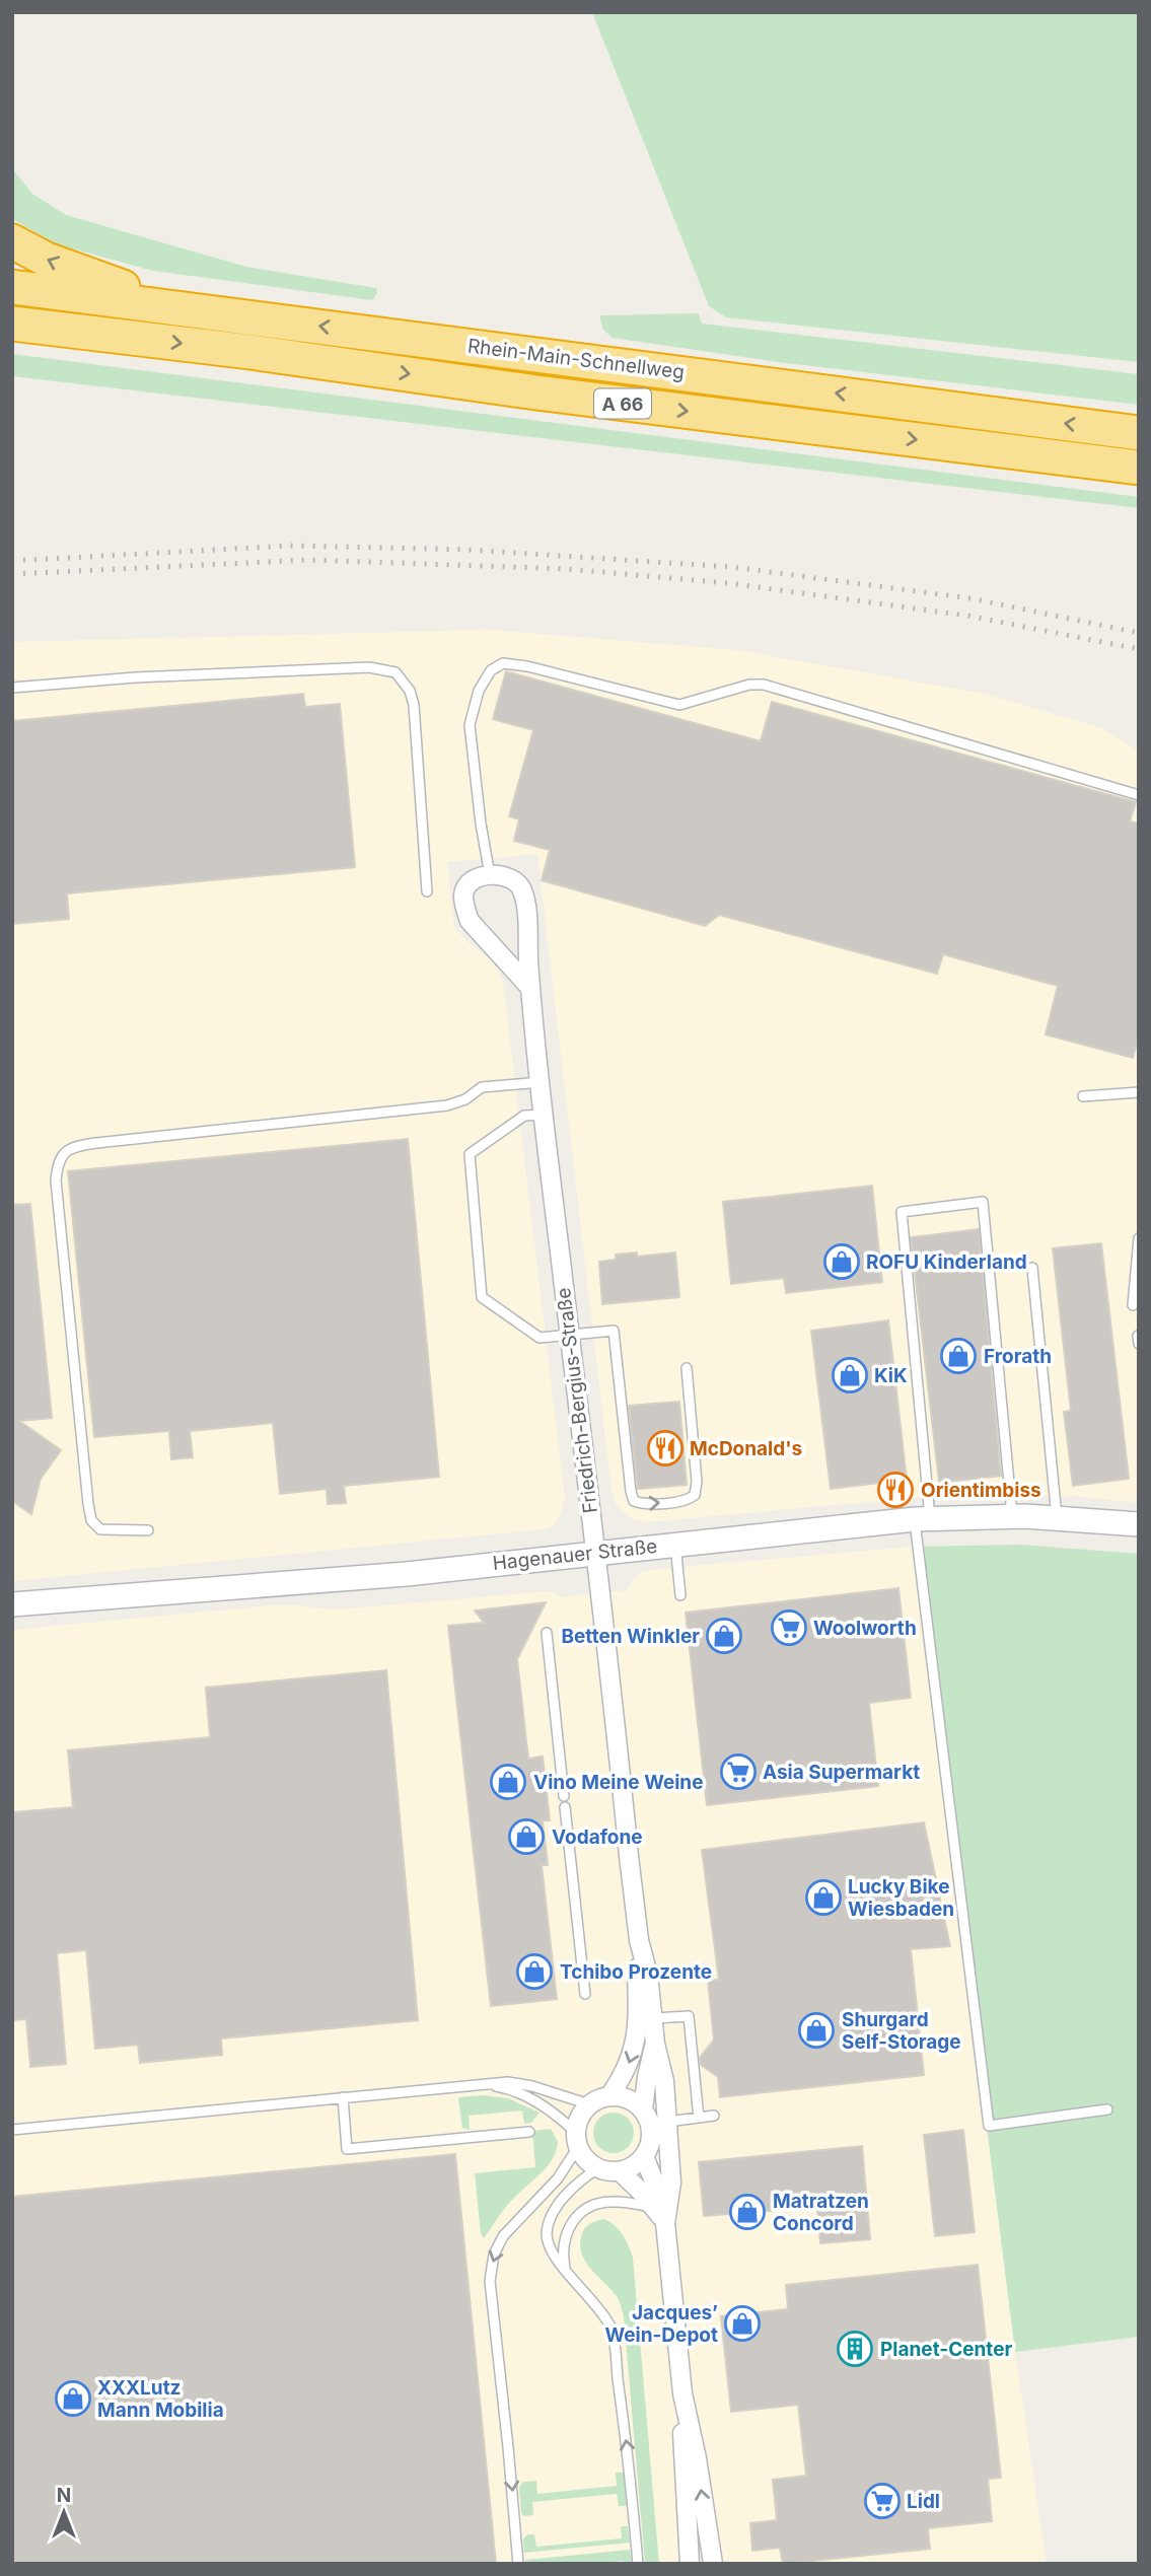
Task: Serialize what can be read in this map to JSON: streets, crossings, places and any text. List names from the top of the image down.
{
  "streets": {
    "highway": ["Rhein-Main-Schnellweg", "A 66"],
    "street": ["Friedrich-Bergius-Straße", "Hagenauer Straße"]
  },
  "crossings": [
    ["Friedrich-Bergius-Straße", "Hagenauer Straße"]
  ],
  "places": {
    "shop": [
      "ROFU Kinderland",
      "Frorath",
      "KiK",
      "Betten Winkler",
      "Vino Meine Weine",
      "Vodafone",
      "Lucky Bike Wiesbaden",
      "Tchibo Prozente",
      "Shurgard Self-Storage",
      "Matratzen Concord",
      "Jacques’ Wein-Depot",
      "XXXLutz Mann Mobilia"
    ],
    "restaurant": ["McDonald's", "Orientimbiss"],
    "supermarket": ["Woolworth", "Asia Supermarkt", "Lidl"],
    "building": ["Planet-Center"]
  },
  "north": "top"
}
